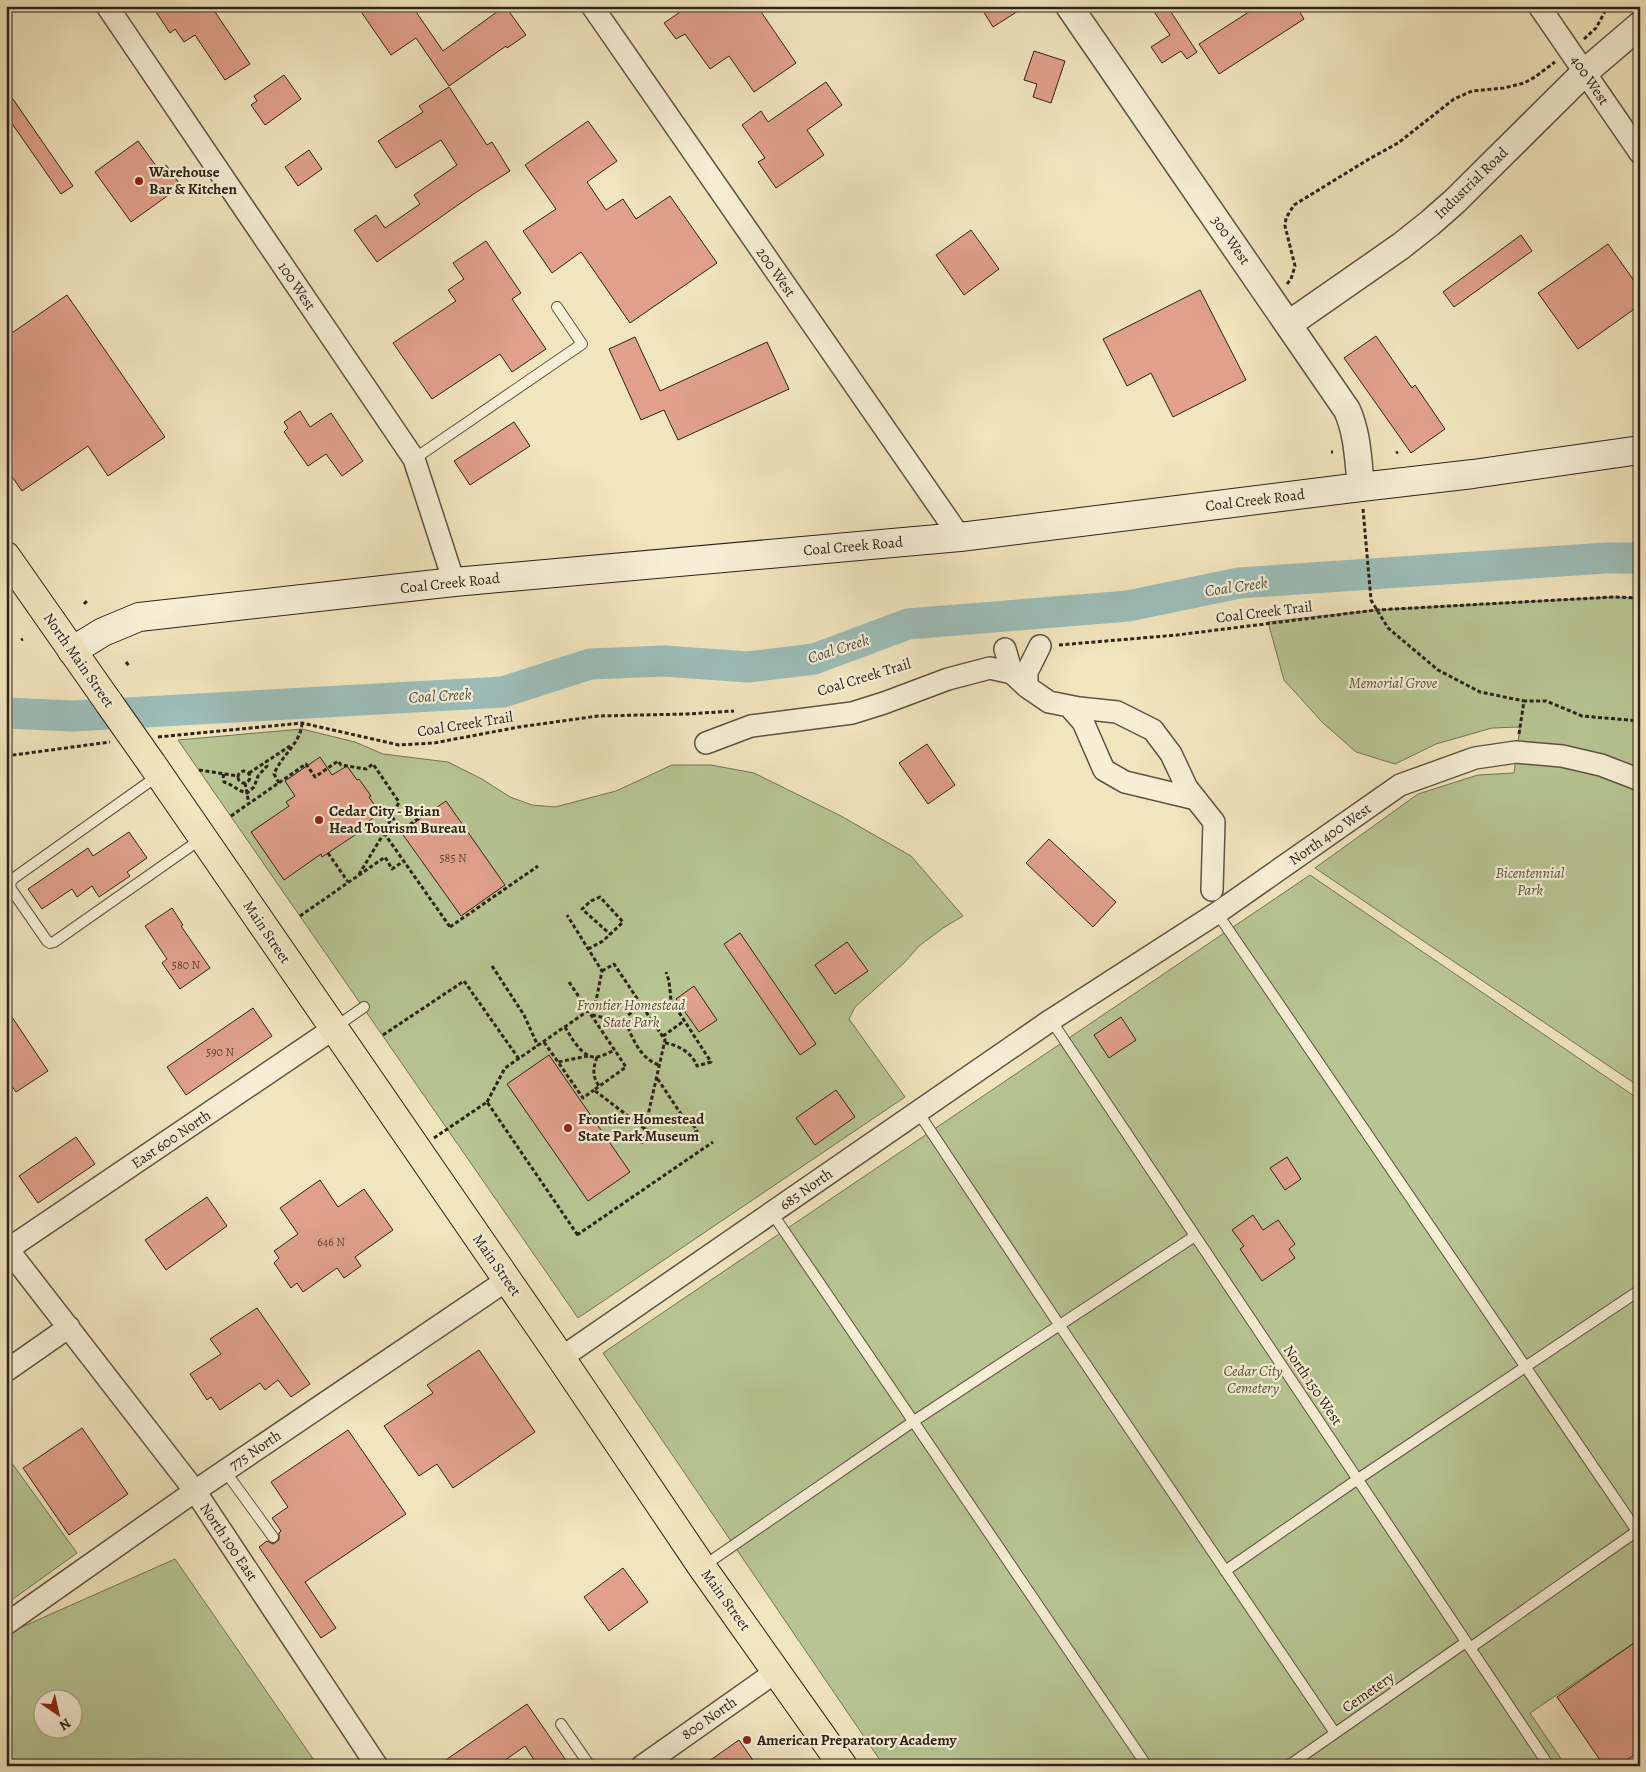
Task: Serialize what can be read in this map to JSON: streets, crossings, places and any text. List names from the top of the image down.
{
  "streets": {
    "main road": ["Coal Creek Road", "North Main Street", "Main Street"],
    "street": [
      "400 West",
      "Industrial Road",
      "300 West",
      "200 West",
      "100 West",
      "North 400 West",
      "East 600 North",
      "685 North",
      "775 North",
      "North 100 East",
      "800 North"
    ],
    "lane": ["North 150 West", "Cemetery"],
    "path": ["Coal Creek Trail"]
  },
  "crossings": [
    ["400 West", "Industrial Road"],
    ["Industrial Road", "300 West"],
    ["300 West", "Coal Creek Road"],
    ["200 West", "Coal Creek Road"],
    ["100 West", "Coal Creek Road"],
    ["Coal Creek Road", "North Main Street"],
    ["North Main Street", "Main Street"],
    ["North 400 West", "685 North"],
    ["North 400 West", "North 150 West"],
    ["Main Street", "East 600 North"],
    ["Main Street", "685 North"],
    ["Main Street", "775 North"],
    ["Main Street", "800 North"],
    ["East 600 North", "North 100 East"],
    ["685 North", "North 150 West"],
    ["North 150 West", "Cemetery"],
    ["775 North", "North 100 East"]
  ],
  "water": ["Coal Creek"],
  "parks": [
    "Memorial Grove",
    "Bicentennial Park",
    "Frontier Homestead State Park",
    "Cedar City Cemetery"
  ],
  "places": [
    "Warehouse Bar & Kitchen",
    "Cedar City - Brian Head Tourism Bureau",
    "Frontier Homestead State Park Museum",
    "American Preparatory Academy"
  ],
  "house_numbers": [
    "585 N",
    "580 N",
    "590 N",
    "646 N"
  ],
  "north": "bottom right"
}
